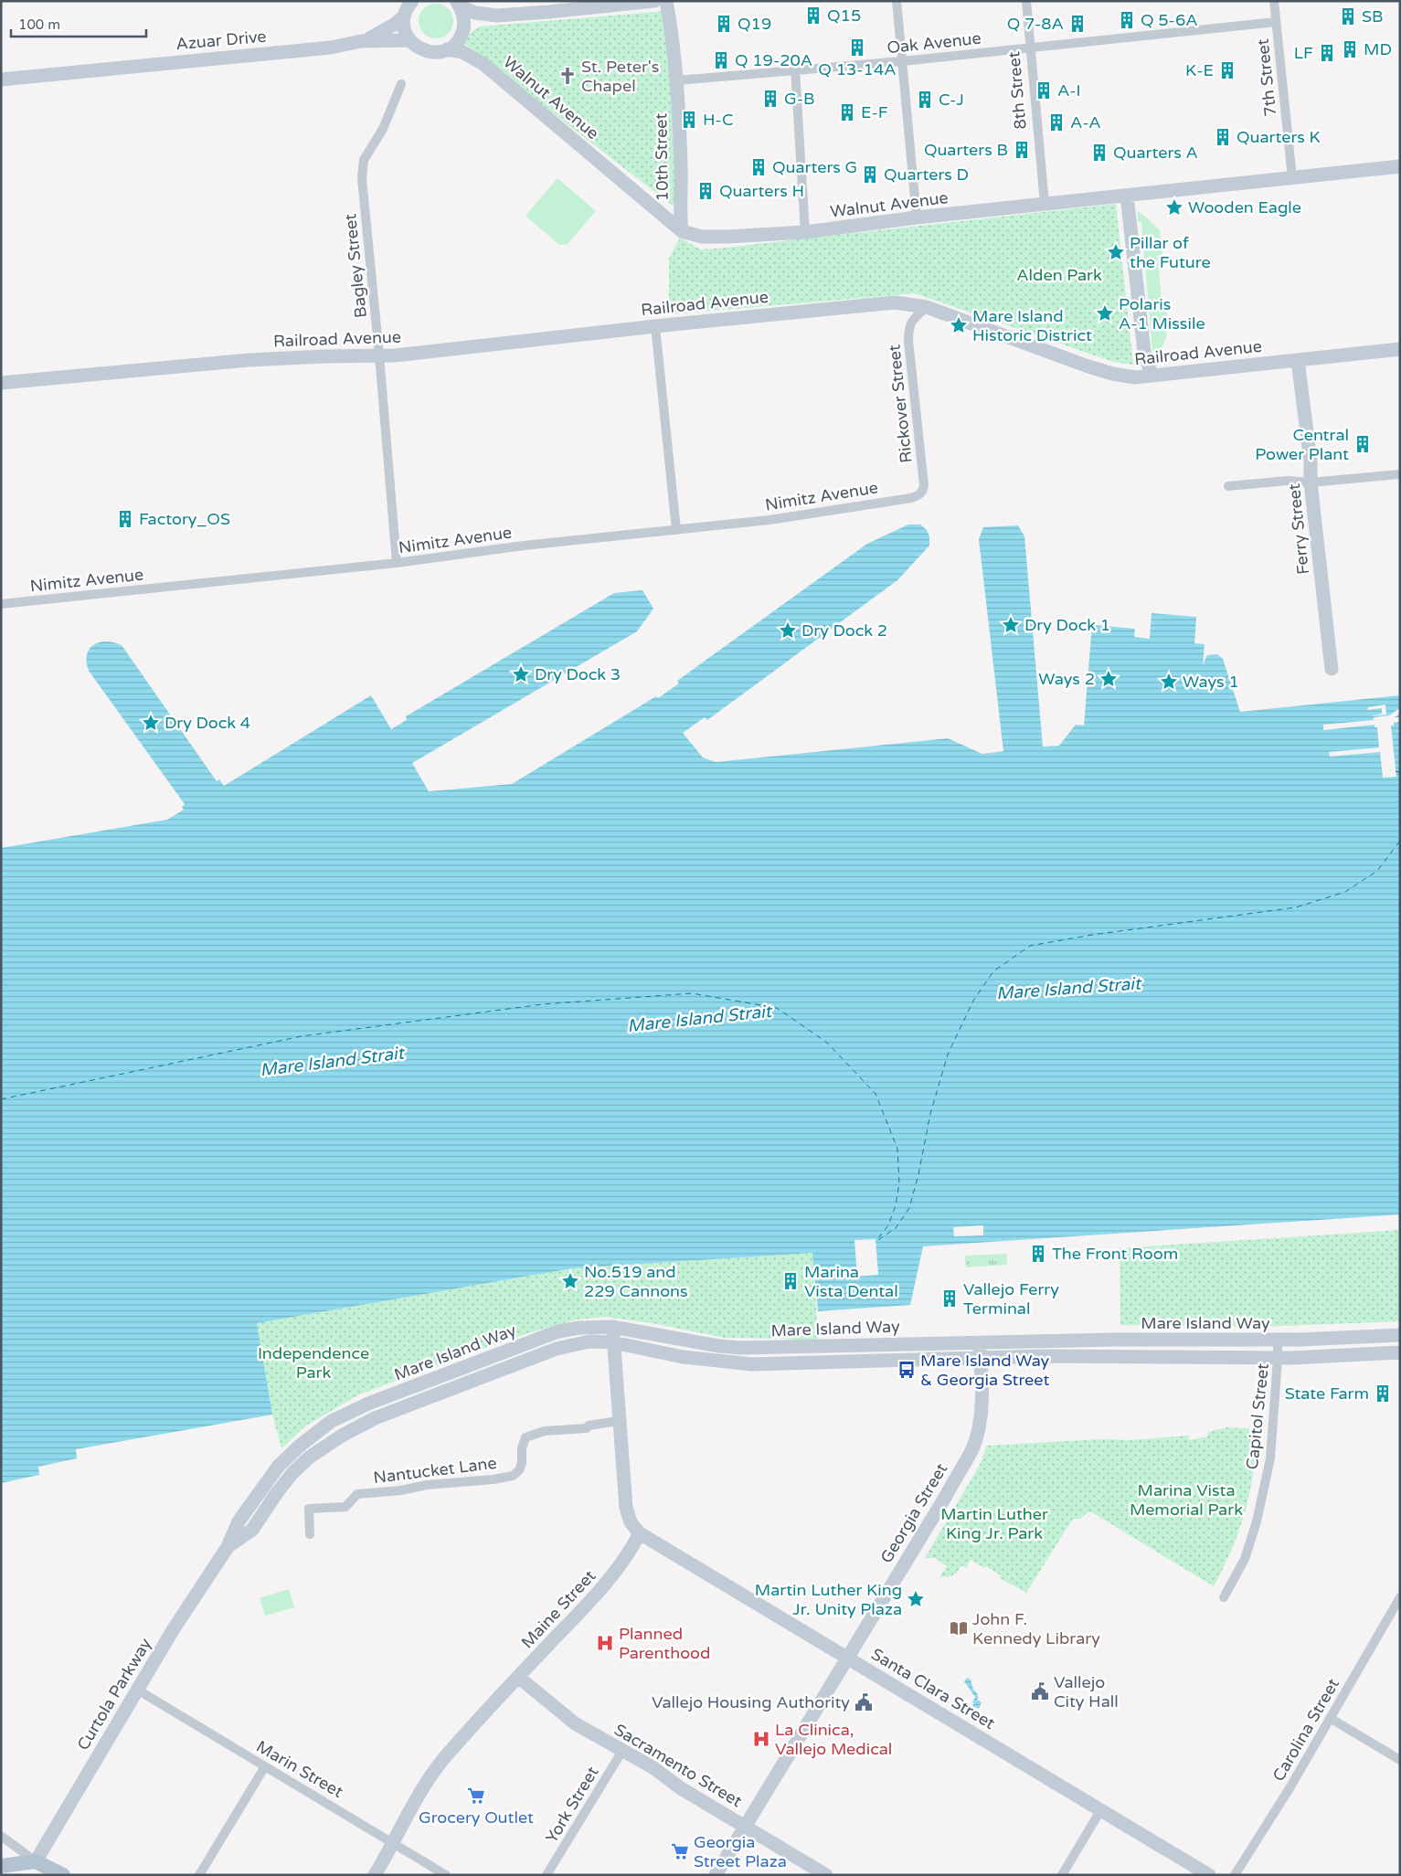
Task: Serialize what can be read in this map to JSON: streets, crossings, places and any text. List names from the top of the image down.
{
  "streets": {
    "main road": ["Curtola Parkway"],
    "street": [
      "Azuar Drive",
      "Oak Avenue",
      "7th Street",
      "8th Street",
      "Walnut Avenue",
      "10th Street",
      "Bagley Street",
      "Railroad Avenue",
      "Rickover Street",
      "Nimitz Avenue",
      "Ferry Street",
      "Mare Island Way",
      "Capitol Street",
      "Nantucket Lane",
      "Georgia Street",
      "Maine Street",
      "Santa Clara Street",
      "Carolina Street",
      "Sacramento Street",
      "Marin Street",
      "York Street"
    ]
  },
  "crossings": [
    ["Azuar Drive", "Walnut Avenue"],
    ["Oak Avenue", "7th Street"],
    ["Oak Avenue", "8th Street"],
    ["Oak Avenue", "10th Street"],
    ["7th Street", "Walnut Avenue"],
    ["8th Street", "Walnut Avenue"],
    ["Walnut Avenue", "10th Street"],
    ["Bagley Street", "Railroad Avenue"],
    ["Bagley Street", "Nimitz Avenue"],
    ["Railroad Avenue", "Rickover Street"],
    ["Railroad Avenue", "Ferry Street"],
    ["Rickover Street", "Nimitz Avenue"],
    ["Mare Island Way", "Capitol Street"],
    ["Mare Island Way", "Georgia Street"],
    ["Mare Island Way", "Curtola Parkway"],
    ["Georgia Street", "Santa Clara Street"],
    ["Georgia Street", "Sacramento Street"],
    ["Maine Street", "Santa Clara Street"],
    ["Maine Street", "Sacramento Street"],
    ["Maine Street", "Marin Street"],
    ["Curtola Parkway", "Marin Street"],
    ["Sacramento Street", "York Street"]
  ],
  "water": ["Mare Island Strait"],
  "parks": [
    "Alden Park",
    "Independence Park",
    "Marina Vista Memorial Park",
    "Martin Luther King Jr. Park"
  ],
  "places": {
    "building": [
      "Q15",
      "SB",
      "Q 5-6A",
      "Q19",
      "Q 7-8A",
      "Q 13-14A",
      "MD",
      "LF",
      "Q 19-20A",
      "K-E",
      "A-I",
      "G-B",
      "C-J",
      "E-F",
      "H-C",
      "A-A",
      "Quarters K",
      "Quarters B",
      "Quarters A",
      "Quarters G",
      "Quarters D",
      "Quarters H",
      "Central Power Plant",
      "Factory_OS",
      "The Front Room",
      "Marina Vista Dental",
      "Vallejo Ferry Terminal",
      "State Farm"
    ],
    "church": ["St. Peter's Chapel"],
    "place": [
      "Wooden Eagle",
      "Pillar of the Future",
      "Polaris A-1 Missile",
      "Mare Island Historic District",
      "Dry Dock 1",
      "Dry Dock 2",
      "Dry Dock 3",
      "Ways 2",
      "Ways 1",
      "Dry Dock 4",
      "No.519 and 229 Cannons",
      "Martin Luther King Jr. Unity Plaza"
    ],
    "bus stop": ["Mare Island Way & Georgia Street"],
    "library": ["John F. Kennedy Library"],
    "hospital": ["Planned Parenthood", "La Clinica, Vallejo Medical"],
    "public building": ["Vallejo City Hall", "Vallejo Housing Authority"],
    "supermarket": ["Grocery Outlet", "Georgia Street Plaza"]
  },
  "scale_bar": "100 m"
}
